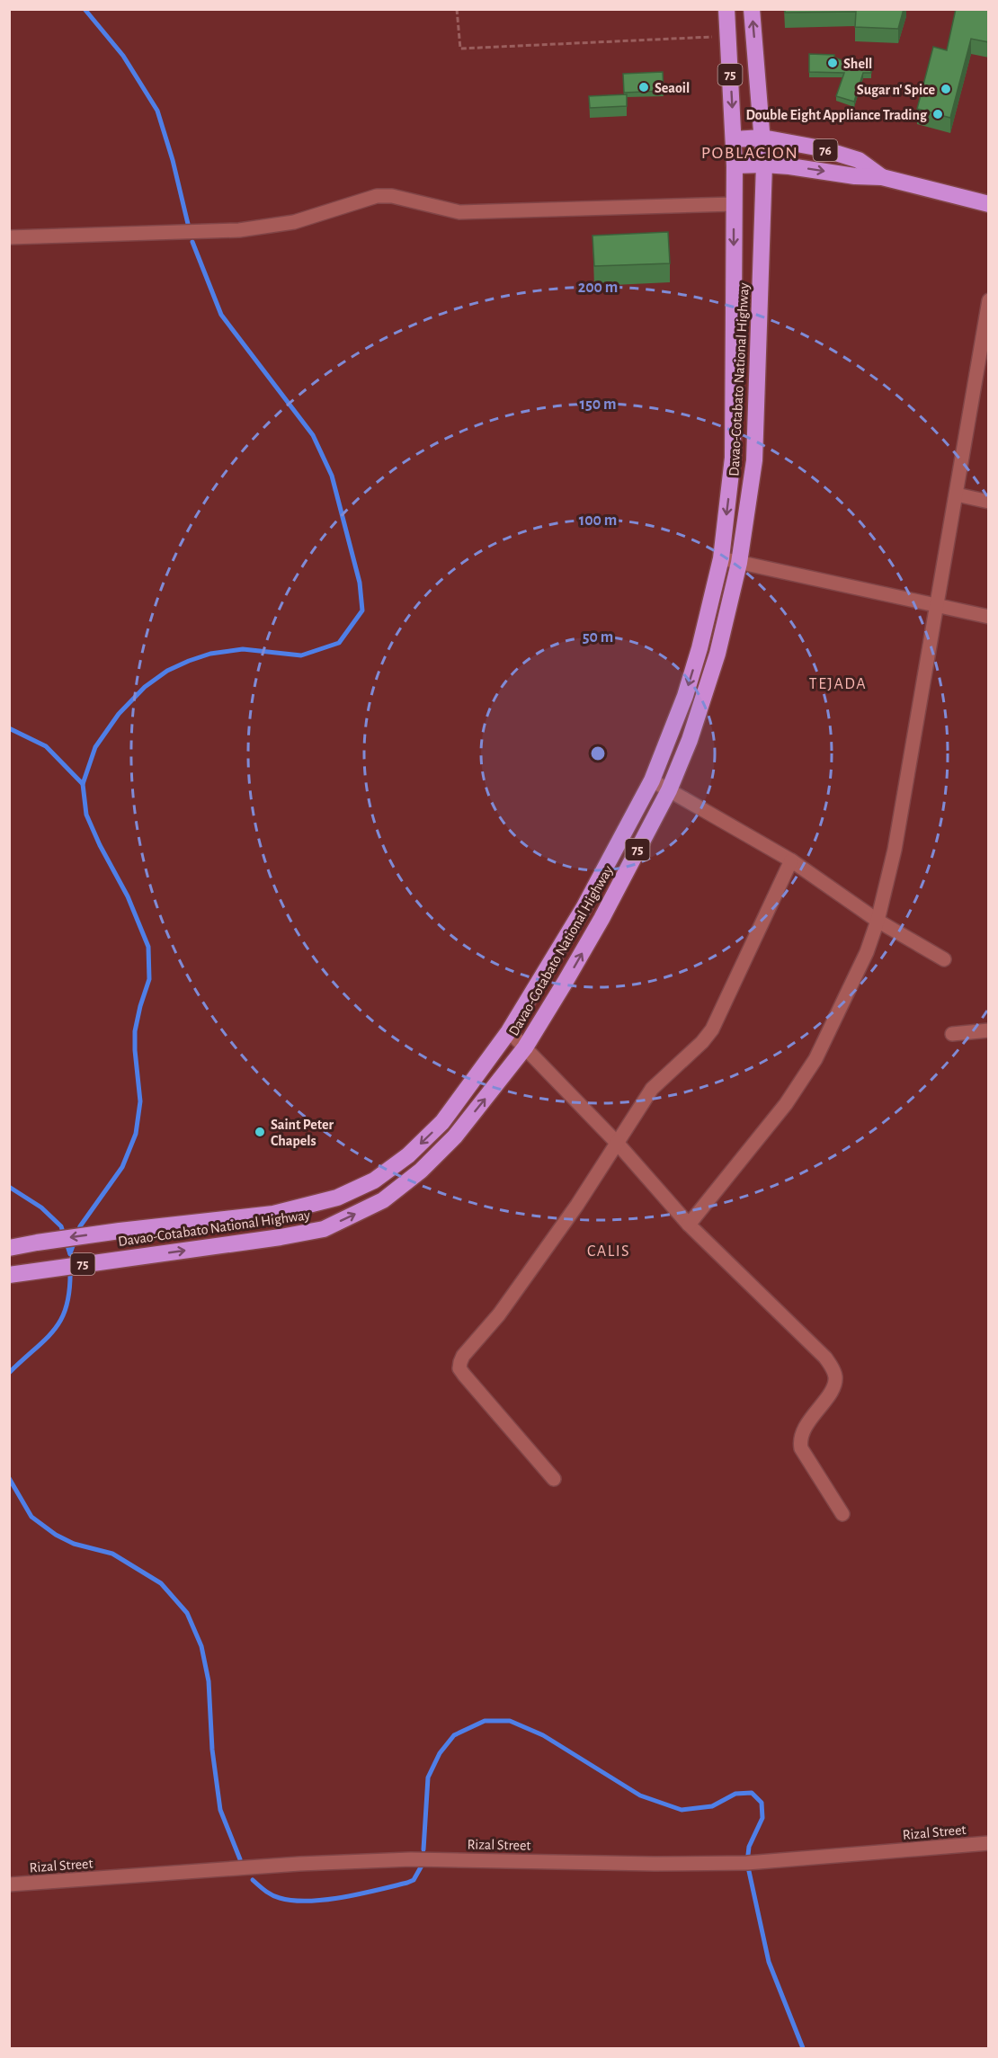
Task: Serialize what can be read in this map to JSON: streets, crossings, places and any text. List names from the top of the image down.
{
  "streets": {
    "highway": ["75", "76", "Davao-Cotabato National Highway"],
    "street": ["Rizal Street"]
  },
  "crossings": [
    ["76", "Davao-Cotabato National Highway"]
  ],
  "districts": ["POBLACION", "TEJADA", "CALIS"],
  "places": [
    "Shell",
    "Seaoil",
    "Sugar n' Spice",
    "Double Eight Appliance Trading",
    "Saint Peter Chapels"
  ],
  "rings": [
    "200 m",
    "150 m",
    "100 m",
    "50 m"
  ]
}
